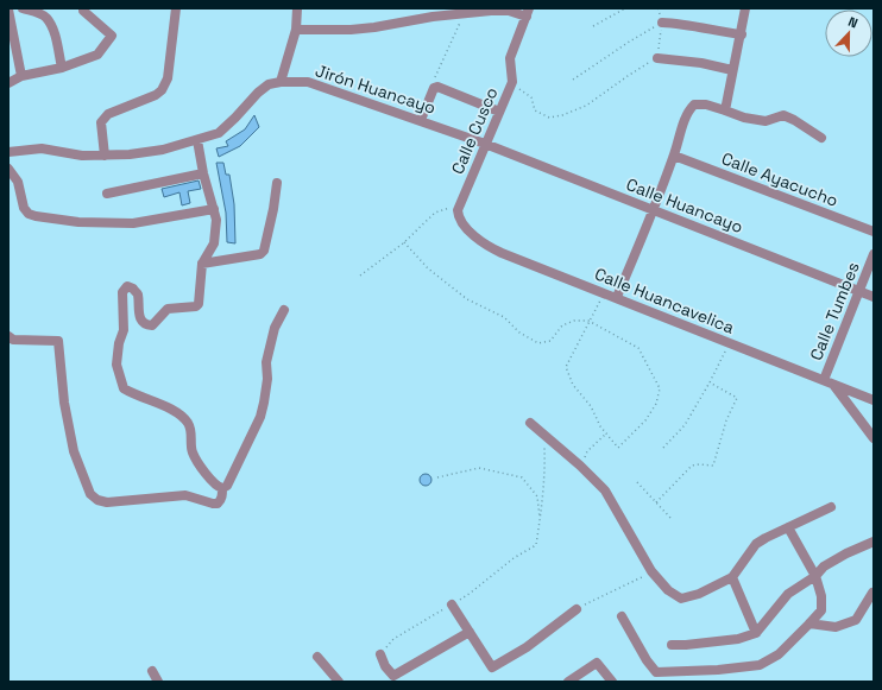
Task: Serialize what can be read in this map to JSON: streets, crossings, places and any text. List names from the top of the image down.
{
  "streets": {
    "street": [
      "Jirón Huancayo",
      "Calle Cusco",
      "Calle Ayacucho",
      "Calle Huancayo",
      "Calle Huancavelica",
      "Calle Tumbes"
    ]
  },
  "crossings": [
    ["Jirón Huancayo", "Calle Cusco"],
    ["Jirón Huancayo", "Calle Huancayo"],
    ["Calle Cusco", "Calle Huancayo"],
    ["Calle Cusco", "Calle Huancavelica"],
    ["Calle Huancayo", "Calle Tumbes"],
    ["Calle Huancavelica", "Calle Tumbes"]
  ],
  "north": "top"
}
